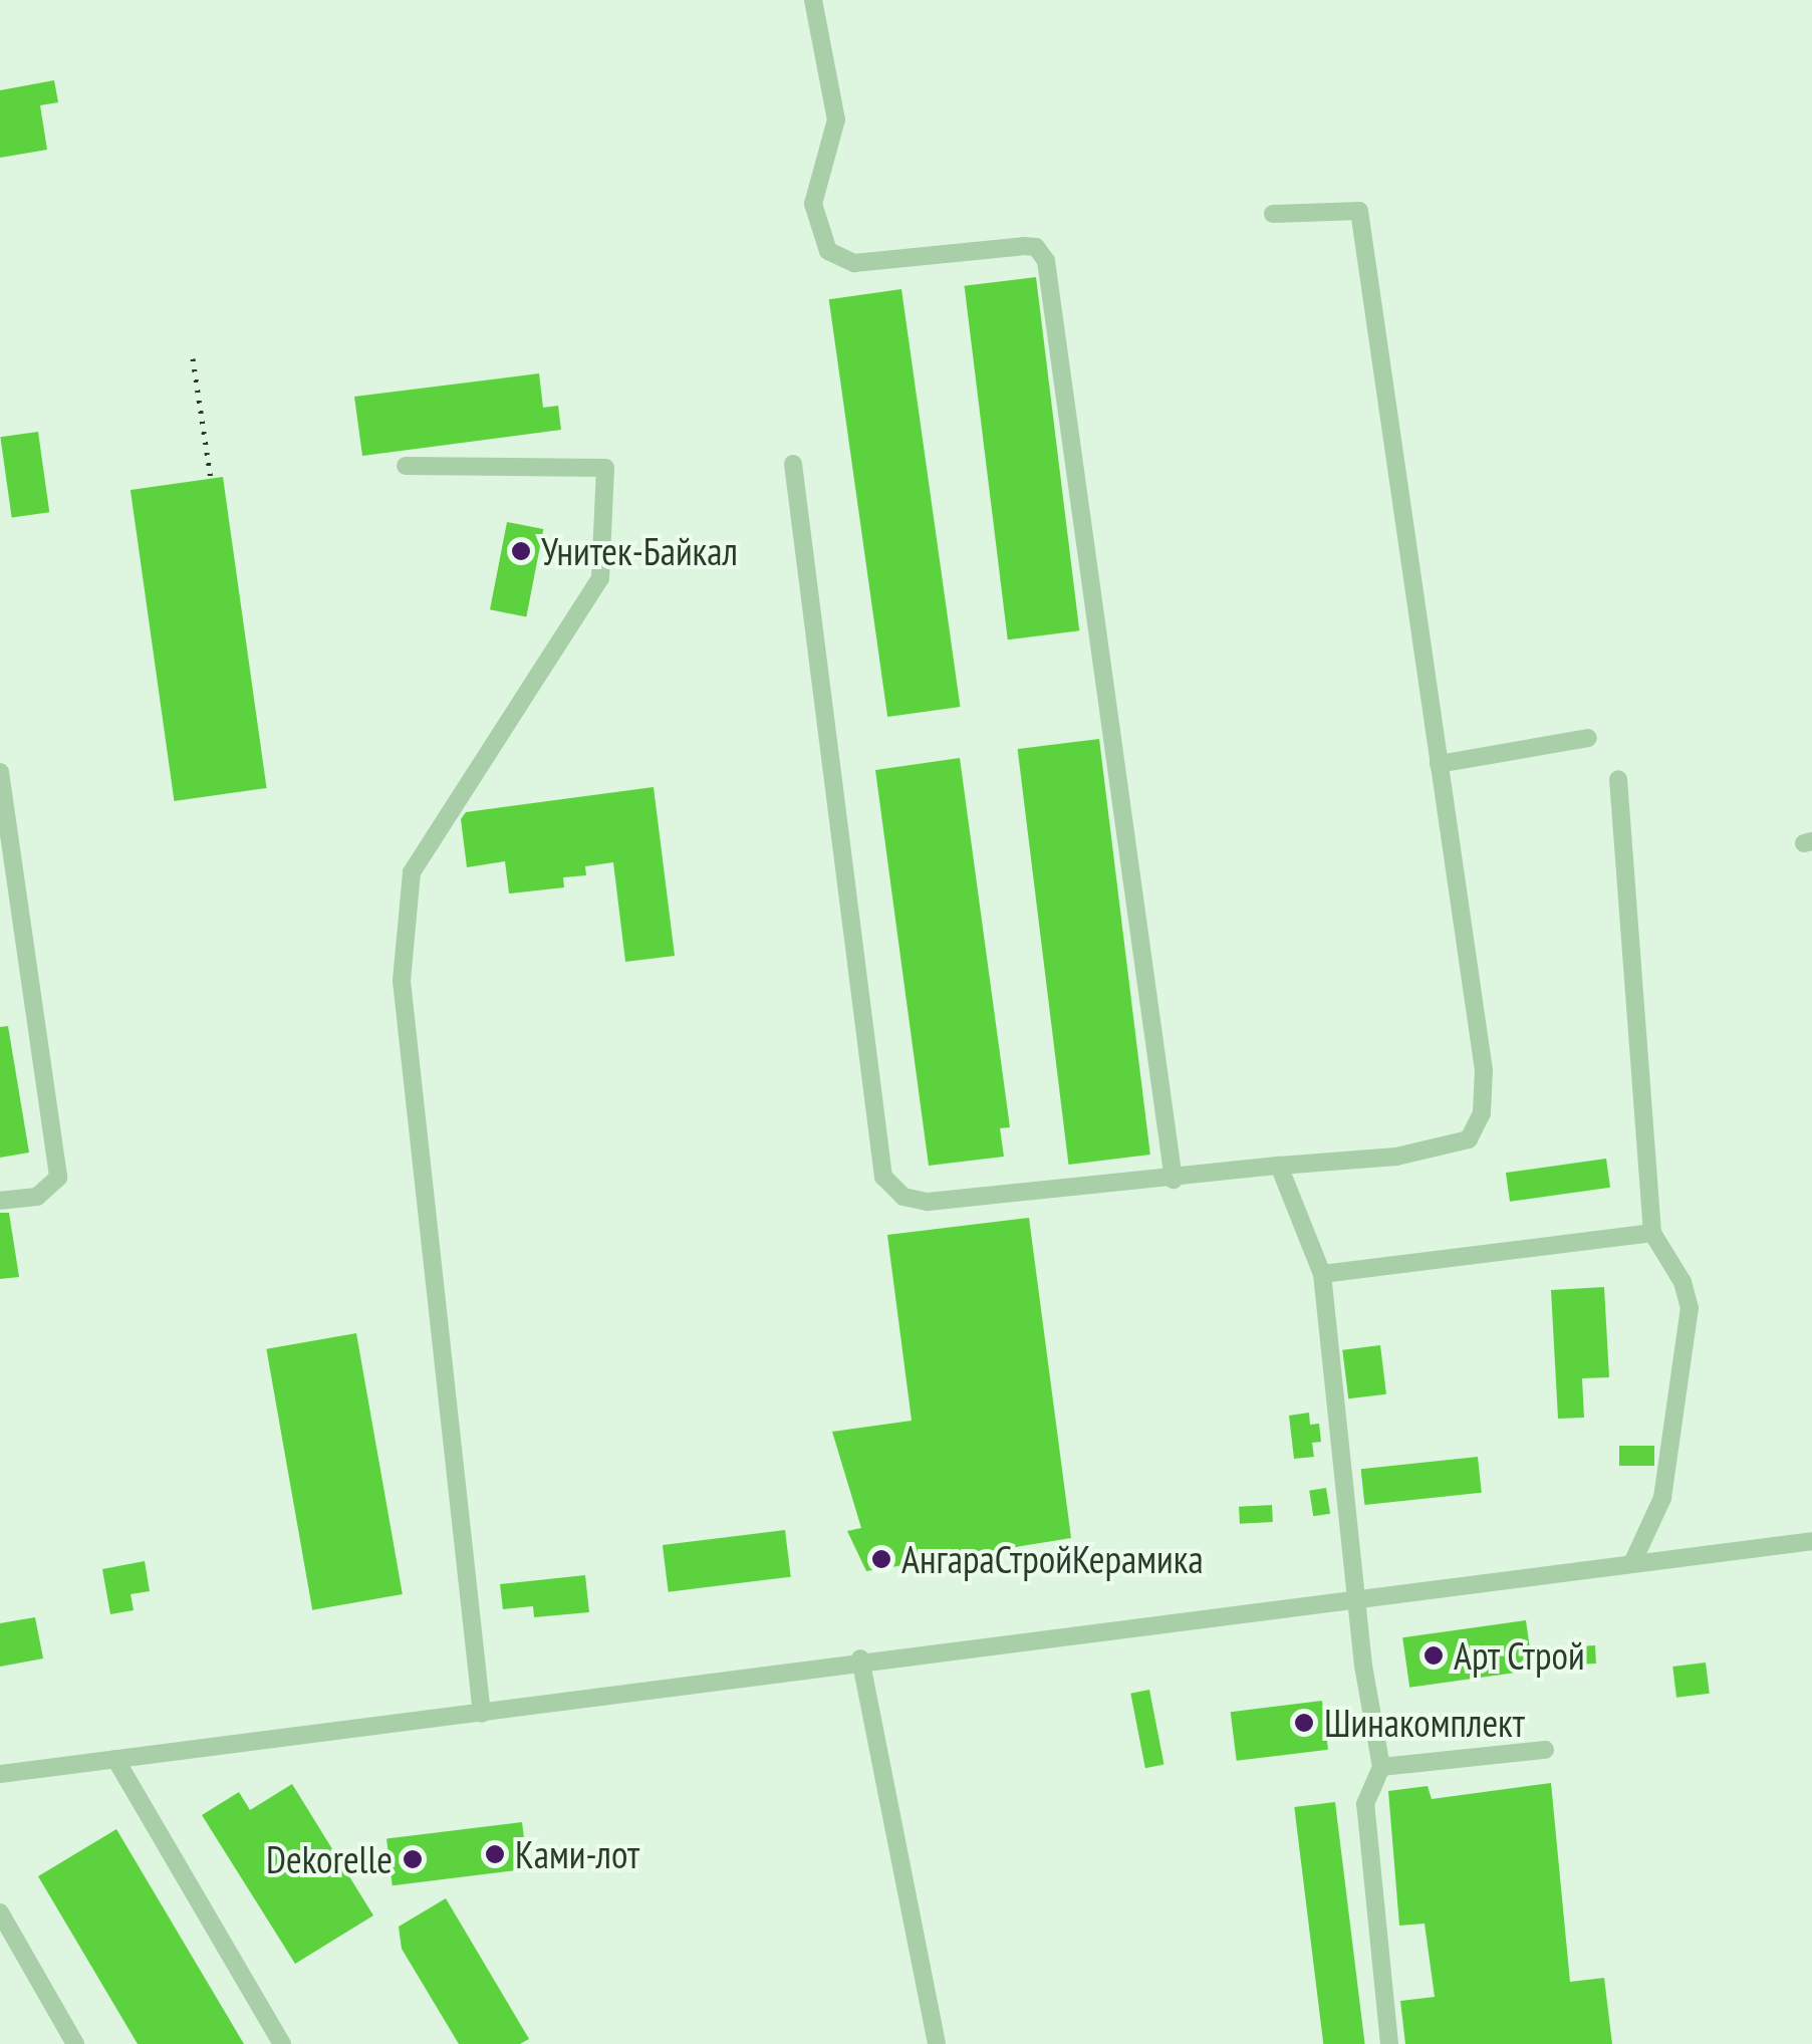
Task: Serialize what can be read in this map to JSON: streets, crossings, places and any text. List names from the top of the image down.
{
  "places": [
    "Унитек-Байкал",
    "АнгараСтройКерамика",
    "Арт Строй",
    "Шинакомплект",
    "Ками-лот",
    "Dekorelle"
  ]
}
